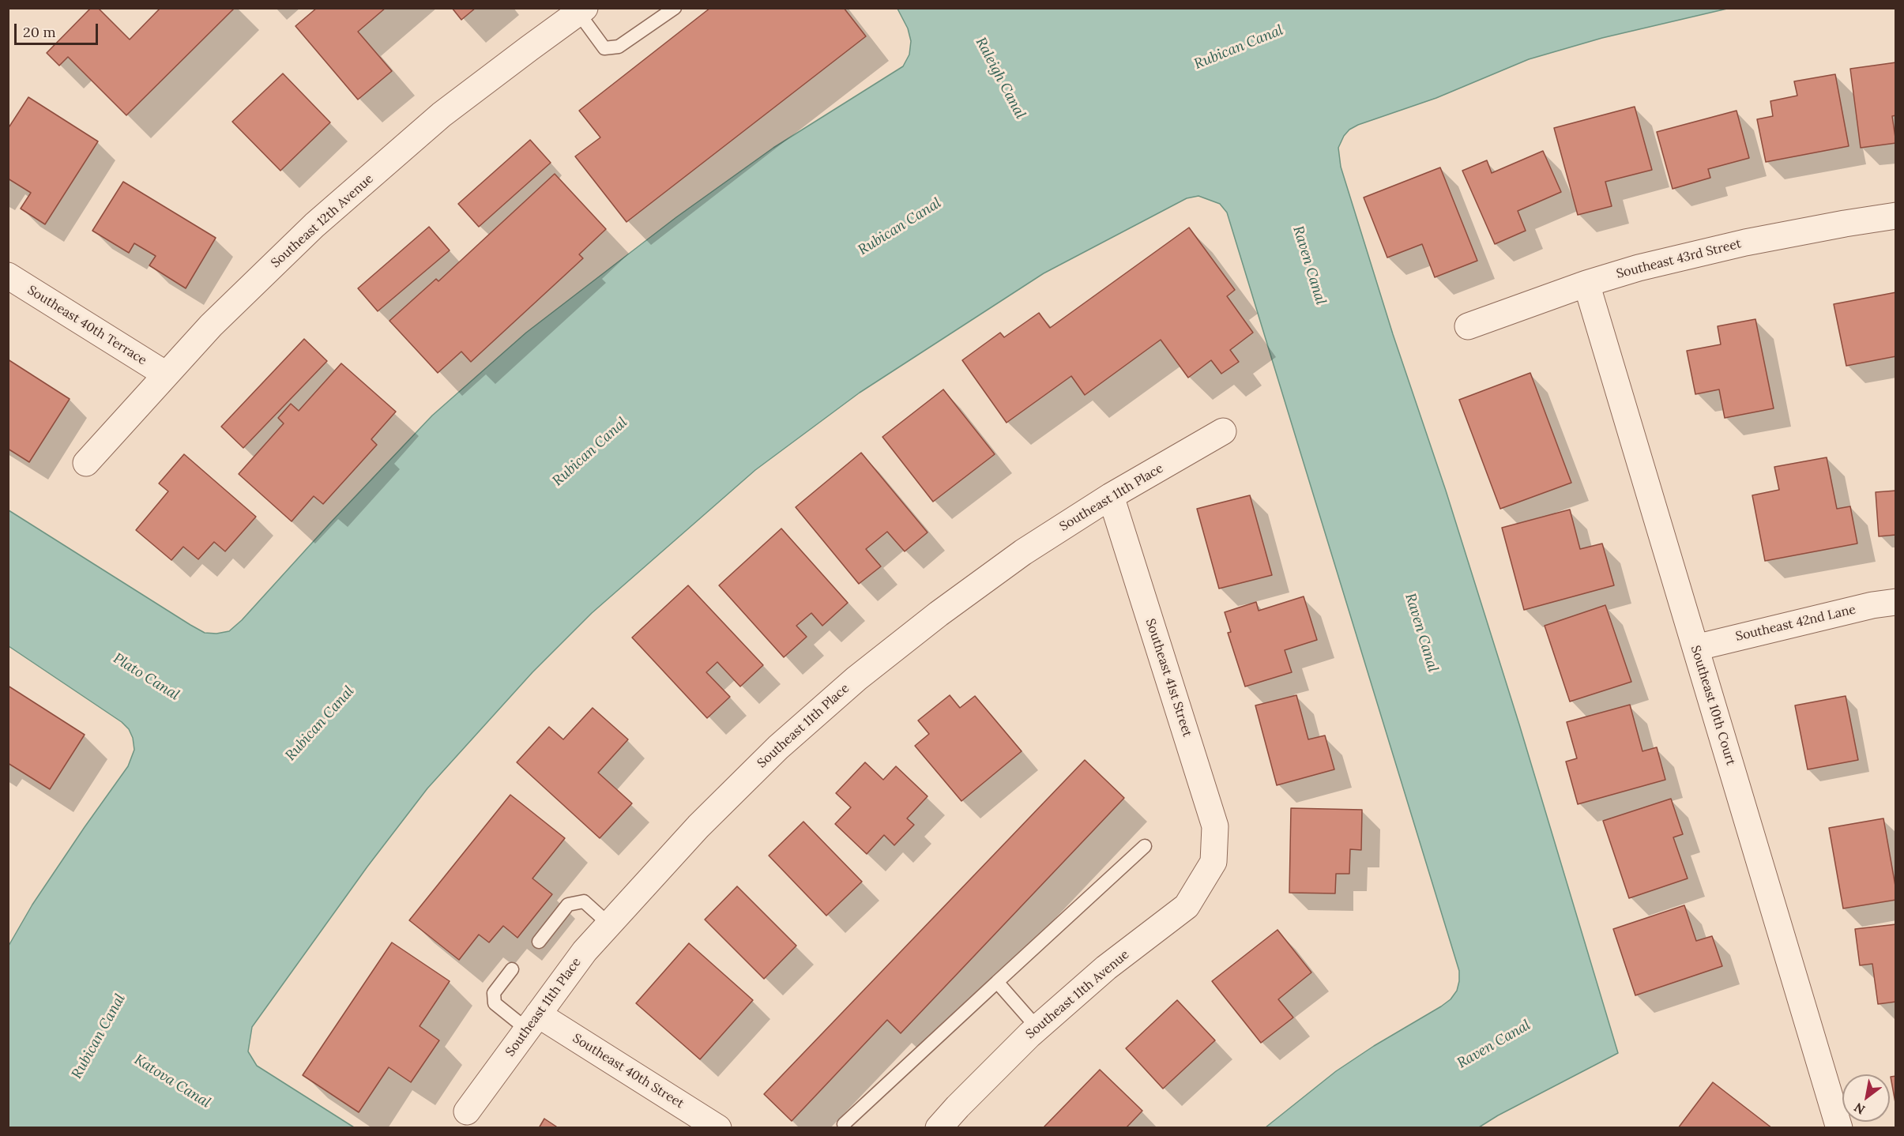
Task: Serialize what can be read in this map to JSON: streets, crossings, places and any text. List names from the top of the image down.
{
  "streets": {
    "street": [
      "Southeast 12th Avenue",
      "Southeast 43rd Street",
      "Southeast 40th Terrace",
      "Southeast 11th Place",
      "Southeast 42nd Lane",
      "Southeast 41st Street",
      "Southeast 10th Court",
      "Southeast 11th Avenue",
      "Southeast 40th Street"
    ]
  },
  "crossings": [
    ["Southeast 12th Avenue", "Southeast 40th Terrace"],
    ["Southeast 43rd Street", "Southeast 10th Court"],
    ["Southeast 11th Place", "Southeast 41st Street"],
    ["Southeast 11th Place", "Southeast 40th Street"],
    ["Southeast 42nd Lane", "Southeast 10th Court"],
    ["Southeast 41st Street", "Southeast 11th Avenue"]
  ],
  "water": [
    "Rubican Canal",
    "Raleigh Canal",
    "Raven Canal",
    "Plato Canal",
    "Katova Canal"
  ],
  "scale_bar": "20 m",
  "north": "bottom left"
}
